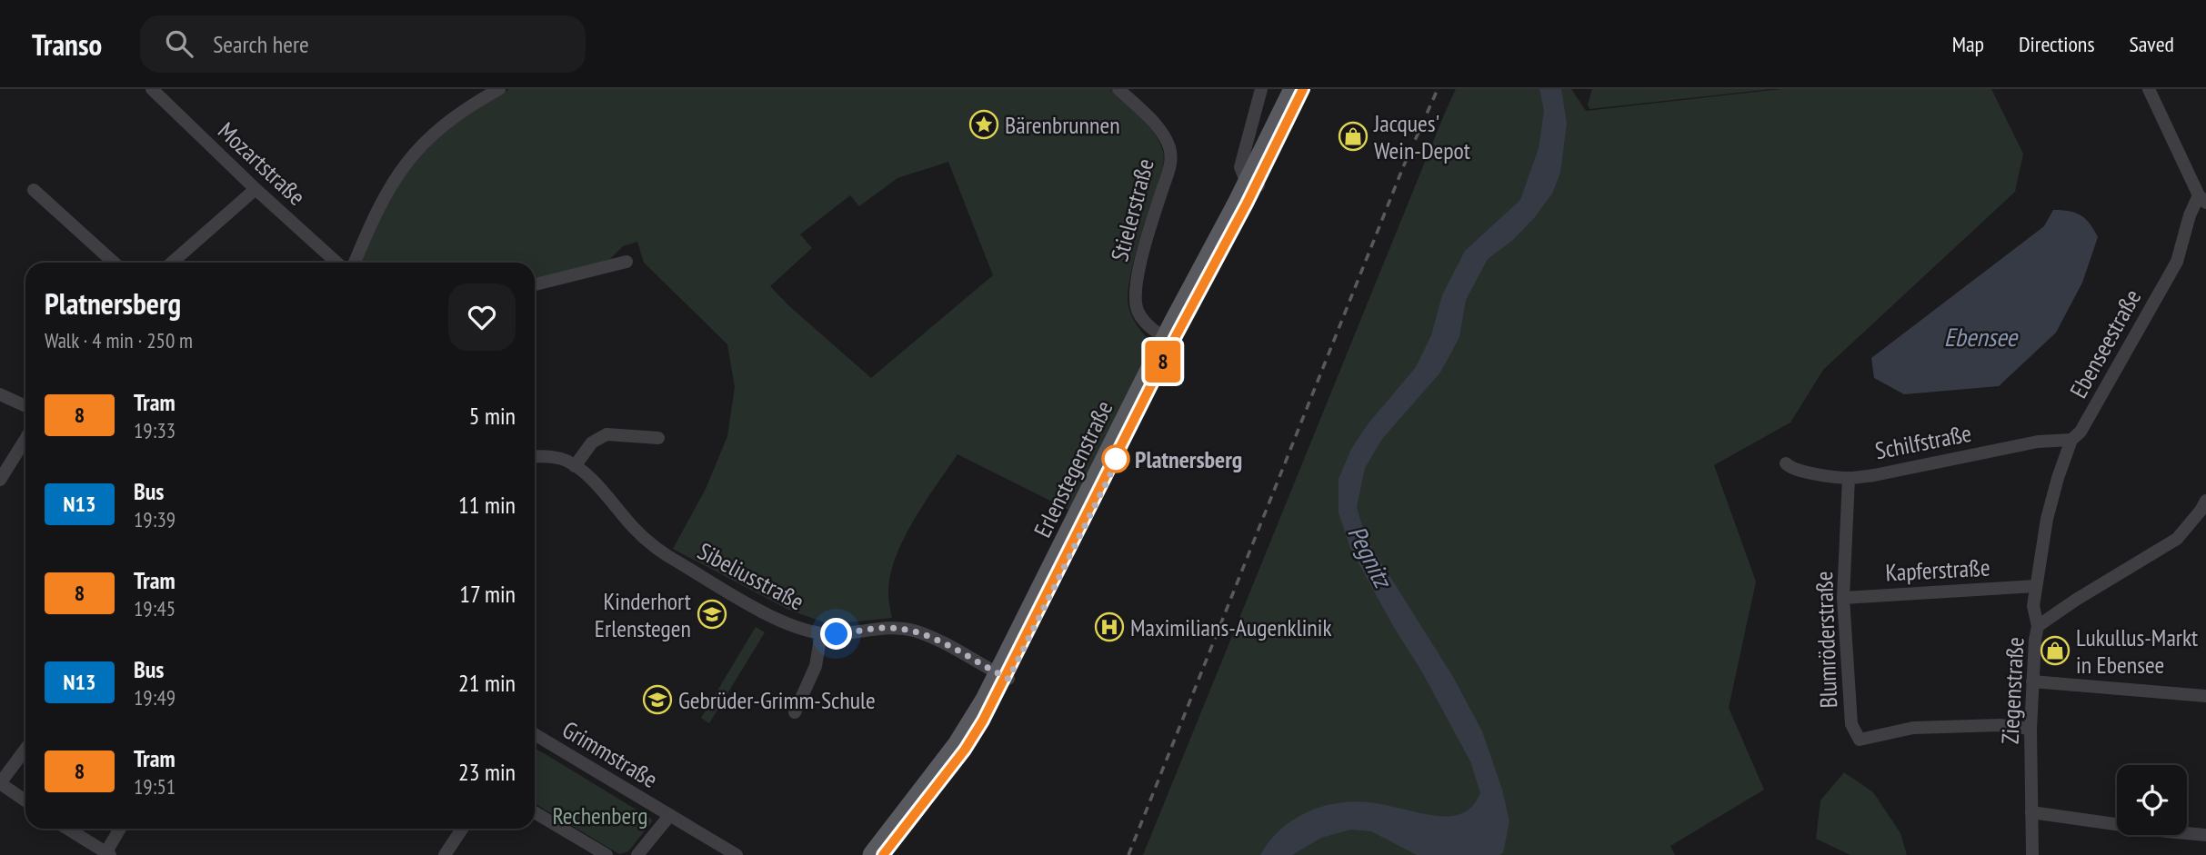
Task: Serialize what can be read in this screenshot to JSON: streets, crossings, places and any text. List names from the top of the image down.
{
  "streets": {
    "main road": ["Erlenstegenstraße"],
    "street": [
      "Mozartstraße",
      "Stielerstraße",
      "Ebenseestraße",
      "Schilfstraße",
      "Kapferstraße",
      "Sibeliusstraße",
      "Blumröderstraße",
      "Ziegenstraße",
      "Grimmstraße"
    ]
  },
  "crossings": [
    ["Stielerstraße", "Erlenstegenstraße"],
    ["Ebenseestraße", "Schilfstraße"],
    ["Ebenseestraße", "Kapferstraße"],
    ["Ebenseestraße", "Ziegenstraße"],
    ["Schilfstraße", "Blumröderstraße"],
    ["Erlenstegenstraße", "Sibeliusstraße"],
    ["Kapferstraße", "Blumröderstraße"],
    ["Blumröderstraße", "Ziegenstraße"]
  ],
  "water": ["Ebensee", "Pegnitz"],
  "parks": ["Rechenberg"],
  "places": {
    "place": ["Bärenbrunnen"],
    "shop": ["Jacques' Wein-Depot", "Lukullus-Markt in Ebensee"],
    "other": ["Platnersberg"],
    "school or university": ["Kinderhort Erlenstegen", "Gebrüder-Grimm-Schule"],
    "hospital": ["Maximilians-Augenklinik"]
  },
  "lines": ["tram line 8"],
  "page": {
    "header": "Transo",
    "search": "Search here",
    "nav": ["Map", "Directions", "Saved"],
    "on_map": "8",
    "heading": ["Platnersberg", "Walk · 4 min · 250 m"],
    "list": [
      {
        "mark": "8",
        "name": "Tram",
        "note": "19:33",
        "value": "5 min"
      },
      {
        "mark": "N13",
        "name": "Bus",
        "note": "19:39",
        "value": "11 min"
      },
      {
        "mark": "8",
        "name": "Tram",
        "note": "19:45",
        "value": "17 min"
      },
      {
        "mark": "N13",
        "name": "Bus",
        "note": "19:49",
        "value": "21 min"
      },
      {
        "mark": "8",
        "name": "Tram",
        "note": "19:51",
        "value": "23 min"
      }
    ]
  }
}
